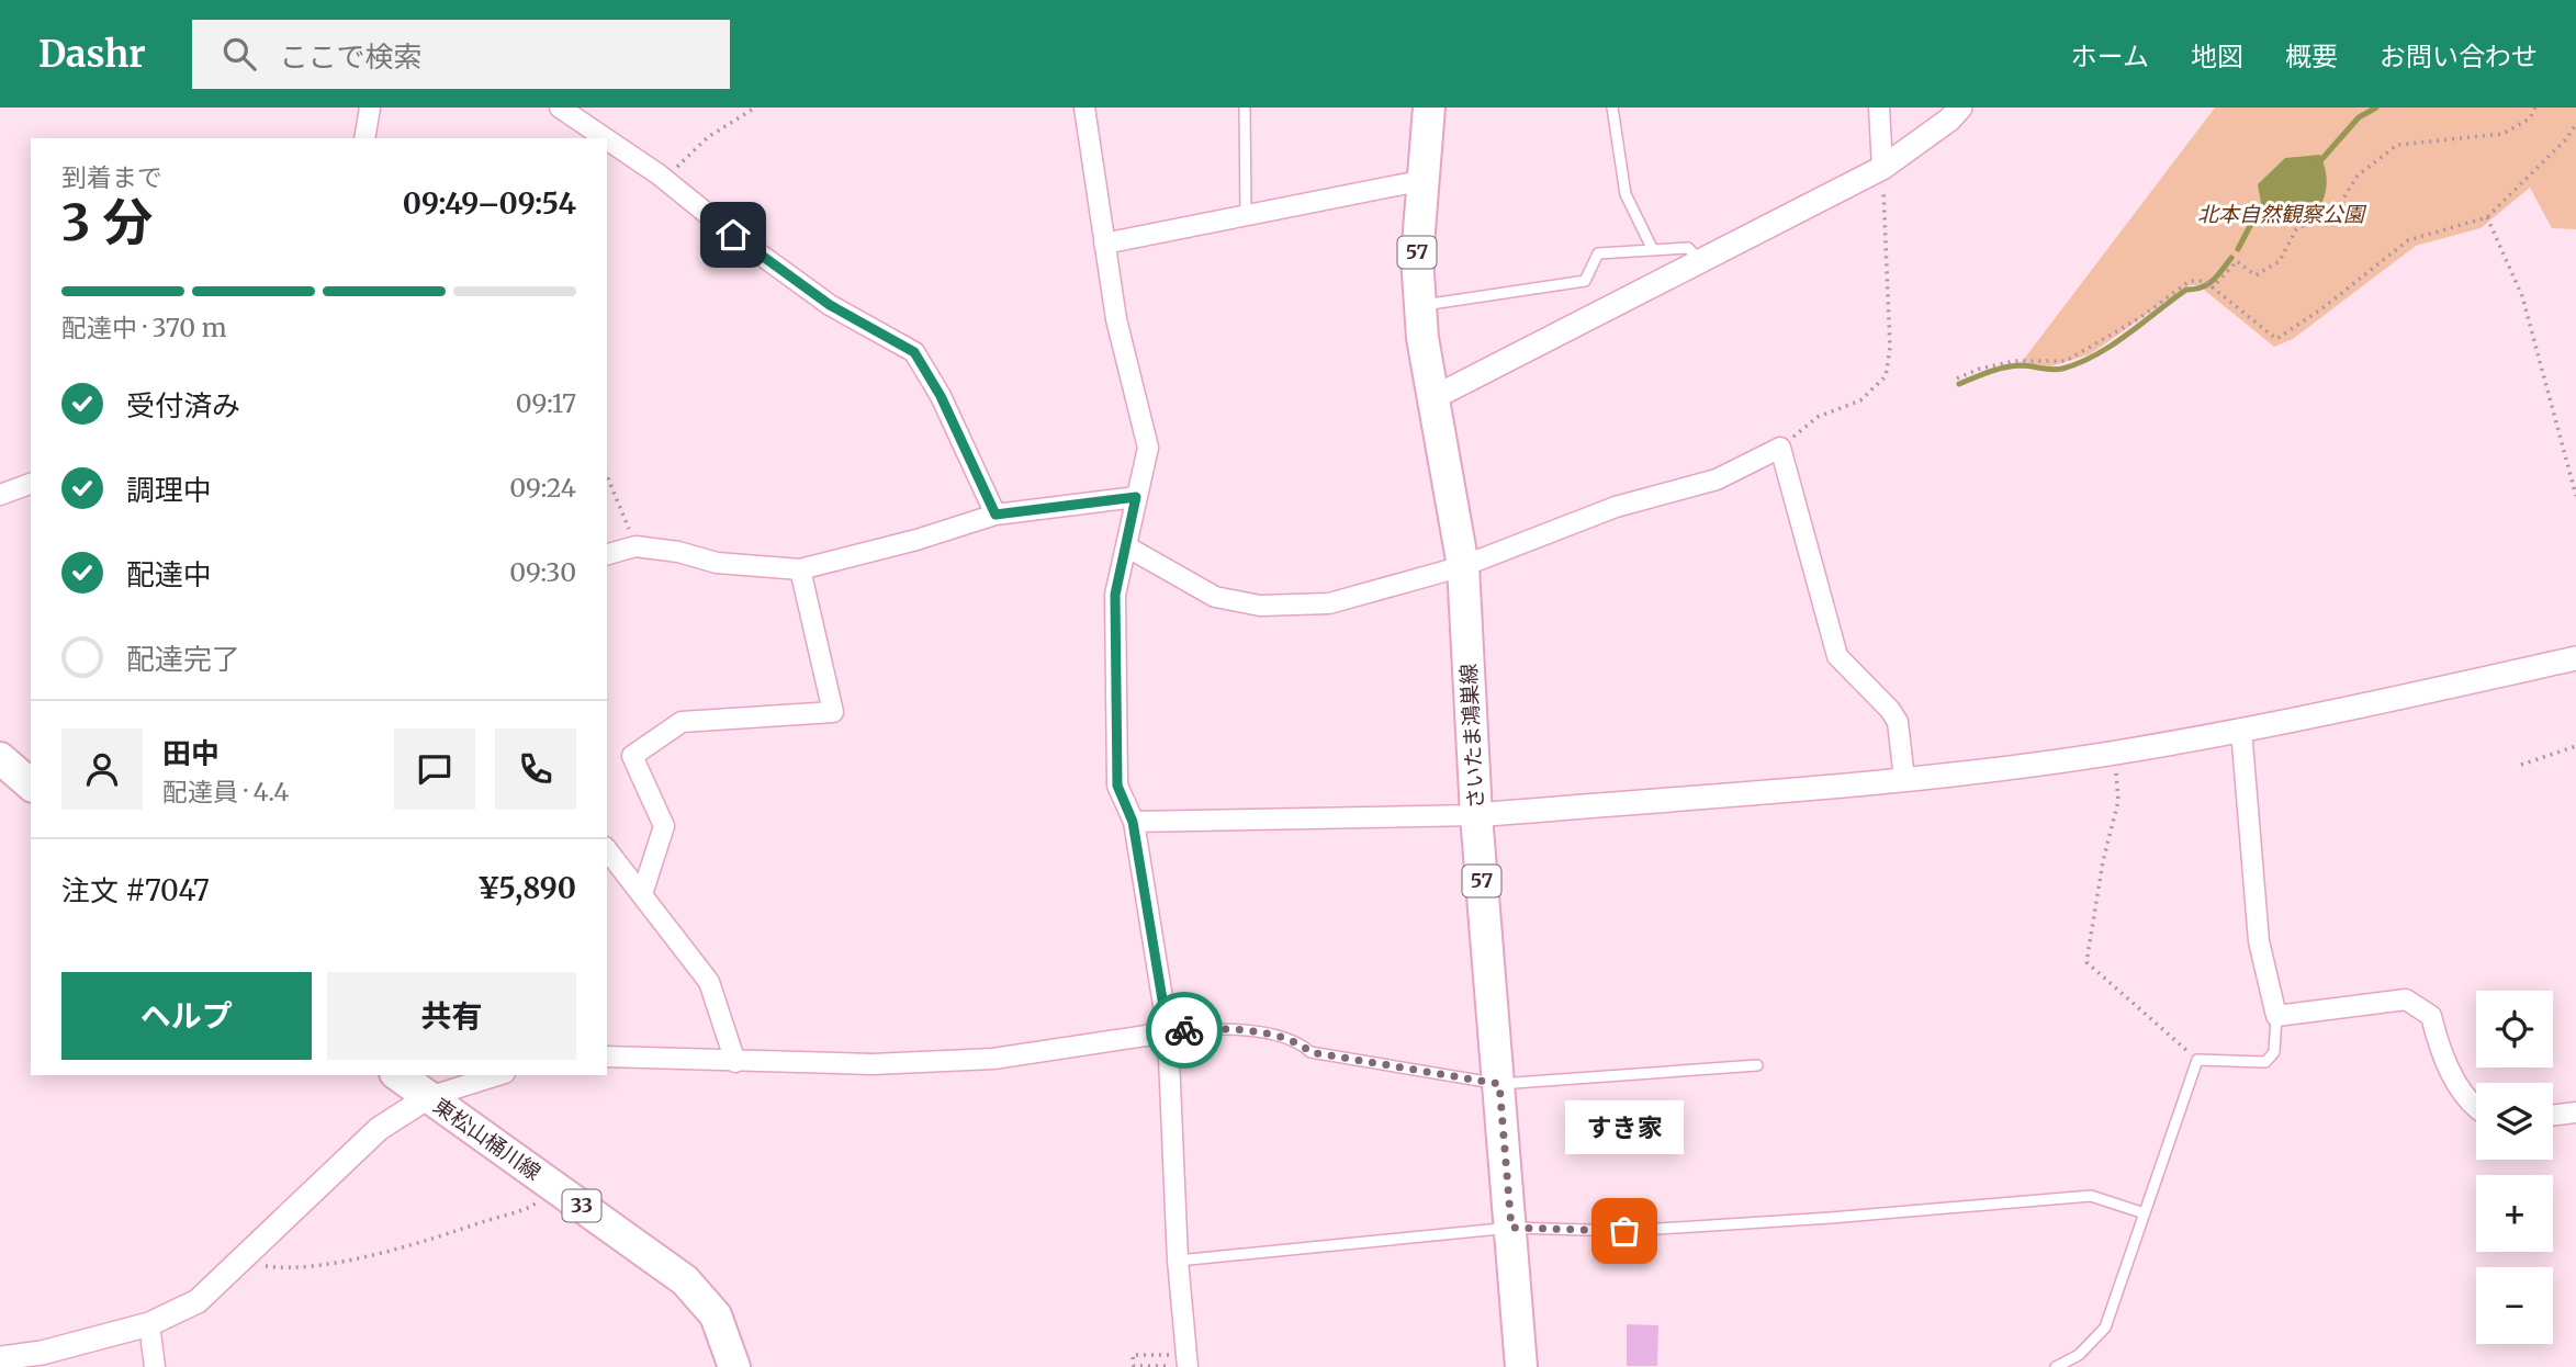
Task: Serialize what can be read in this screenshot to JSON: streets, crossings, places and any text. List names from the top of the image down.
{
  "streets": {
    "main road": [
      "57",
      "さいたま鴻巣線",
      "東松山桶川線",
      "33"
    ]
  },
  "parks": ["北本自然観察公園"],
  "places": ["すき家"],
  "page": {
    "header": "Dashr",
    "search": "ここで検索",
    "nav": [
      "ホーム",
      "地図",
      "概要",
      "お問い合わせ"
    ],
    "heading": ["3 分", "到着まで", "09:49–09:54"],
    "panel": [
      "田中",
      "配達員 · 4.4",
      "注文 #7047",
      "¥5,890"
    ],
    "bar": "配達中 · 370 m",
    "list": [
      ["受付済み", "09:17"],
      ["調理中", "09:24"],
      ["配達中", "09:30"],
      "配達完了"
    ],
    "buttons": ["ヘルプ", "共有"],
    "map_buttons": ["+", "−"],
    "bubble": "すき家"
  }
}
